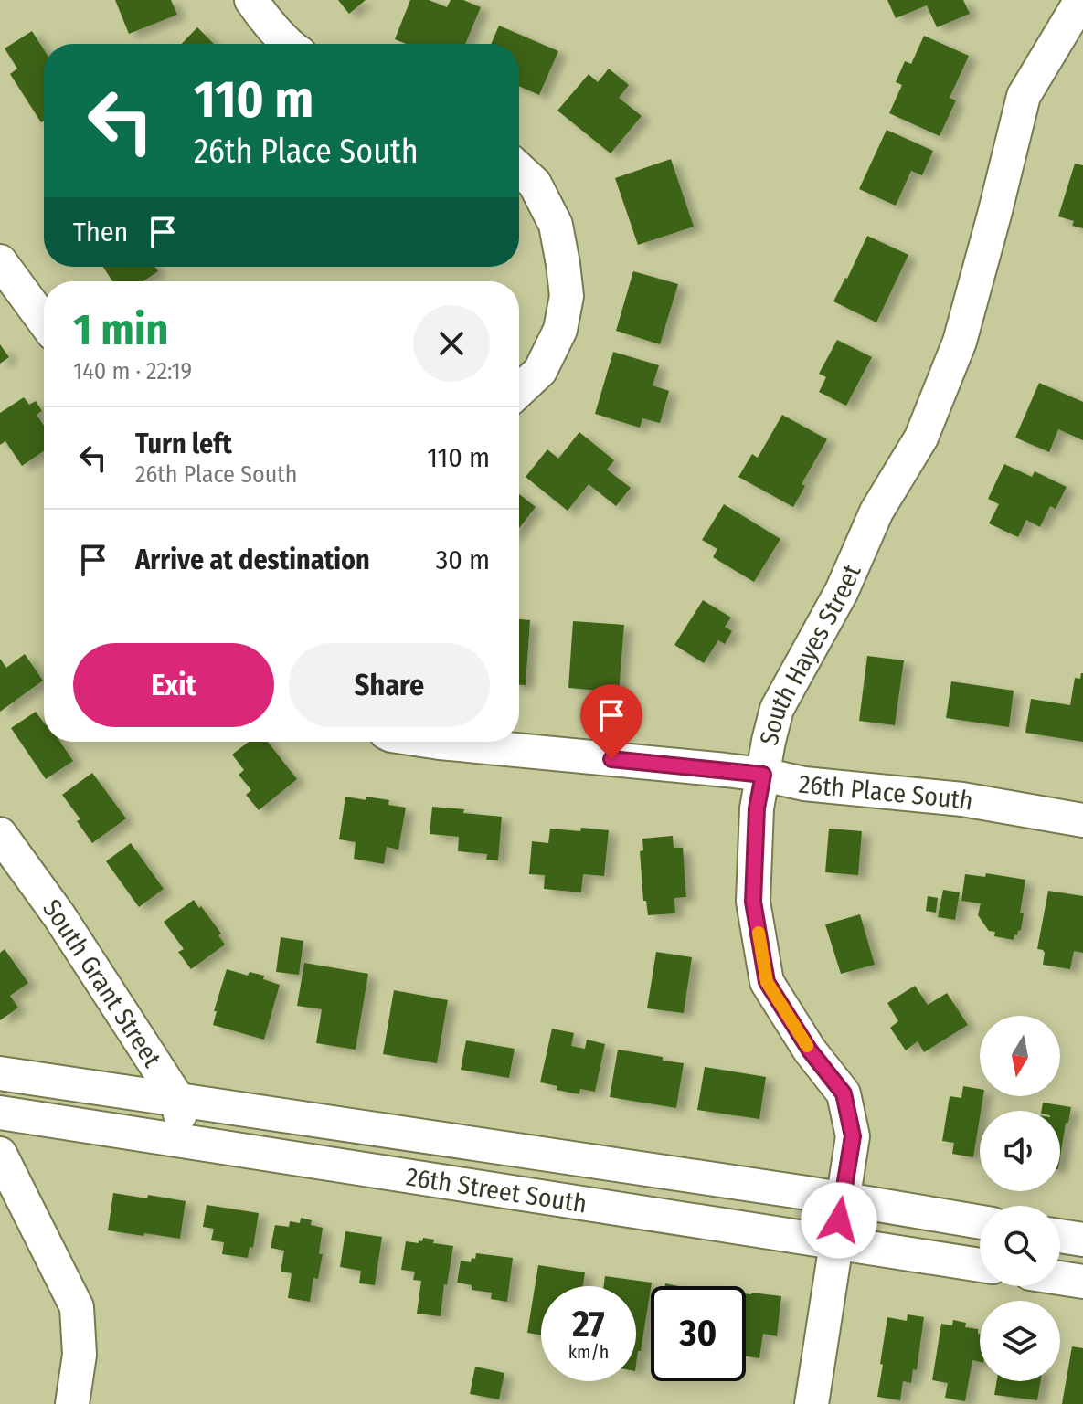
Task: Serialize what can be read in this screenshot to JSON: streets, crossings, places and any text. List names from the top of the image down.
{
  "streets": {
    "street": [
      "South Hayes Street",
      "26th Place South",
      "South Grant Street",
      "26th Street South"
    ]
  },
  "crossings": [
    ["South Hayes Street", "26th Place South"],
    ["South Hayes Street", "26th Street South"],
    ["South Grant Street", "26th Street South"]
  ],
  "north": "bottom",
  "page": {
    "turn": ["110 m", "26th Place South"],
    "then": "Then",
    "heading": ["1 min", "140 m · 22:19"],
    "list": [
      {
        "name": "Turn left",
        "note": "26th Place South",
        "value": "110 m"
      },
      {
        "name": "Arrive at destination",
        "value": "30 m"
      }
    ],
    "buttons": ["Exit", "Share"],
    "speed": "27 km/h",
    "limit": "30"
  }
}
